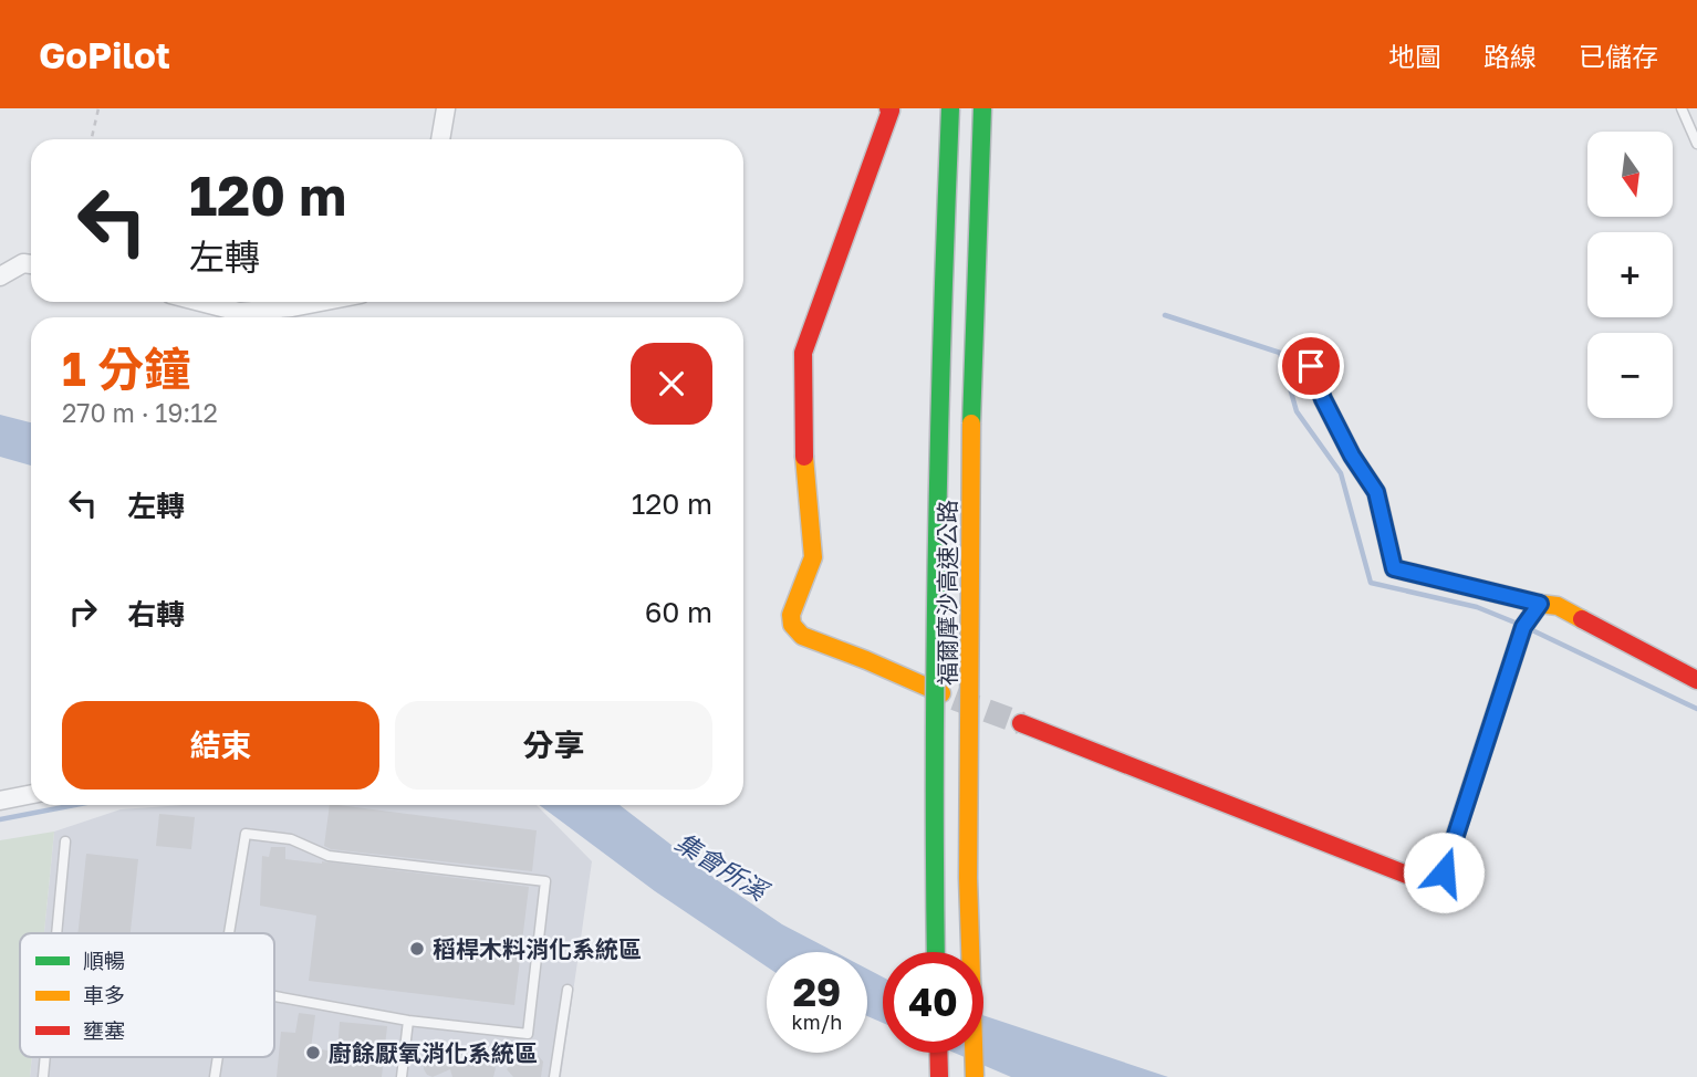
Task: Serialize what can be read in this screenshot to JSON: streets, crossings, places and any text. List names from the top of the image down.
{
  "streets": {
    "main road": ["福爾摩沙高速公路"]
  },
  "water": ["集會所溪"],
  "places": ["稻桿木料消化系統區", "廚餘厭氧消化系統區"],
  "legend": ["順暢", "車多", "壅塞"],
  "north": "bottom",
  "page": {
    "header": "GoPilot",
    "nav": ["地圖", "路線", "已儲存"],
    "map_buttons": ["+", "−"],
    "turn": ["120 m", "左轉"],
    "heading": ["1 分鐘", "270 m · 19:12"],
    "list": [
      {
        "name": "左轉",
        "value": "120 m"
      },
      {
        "name": "右轉",
        "value": "60 m"
      }
    ],
    "buttons": ["結束", "分享"],
    "speed": "29 km/h",
    "limit": "40"
  }
}
